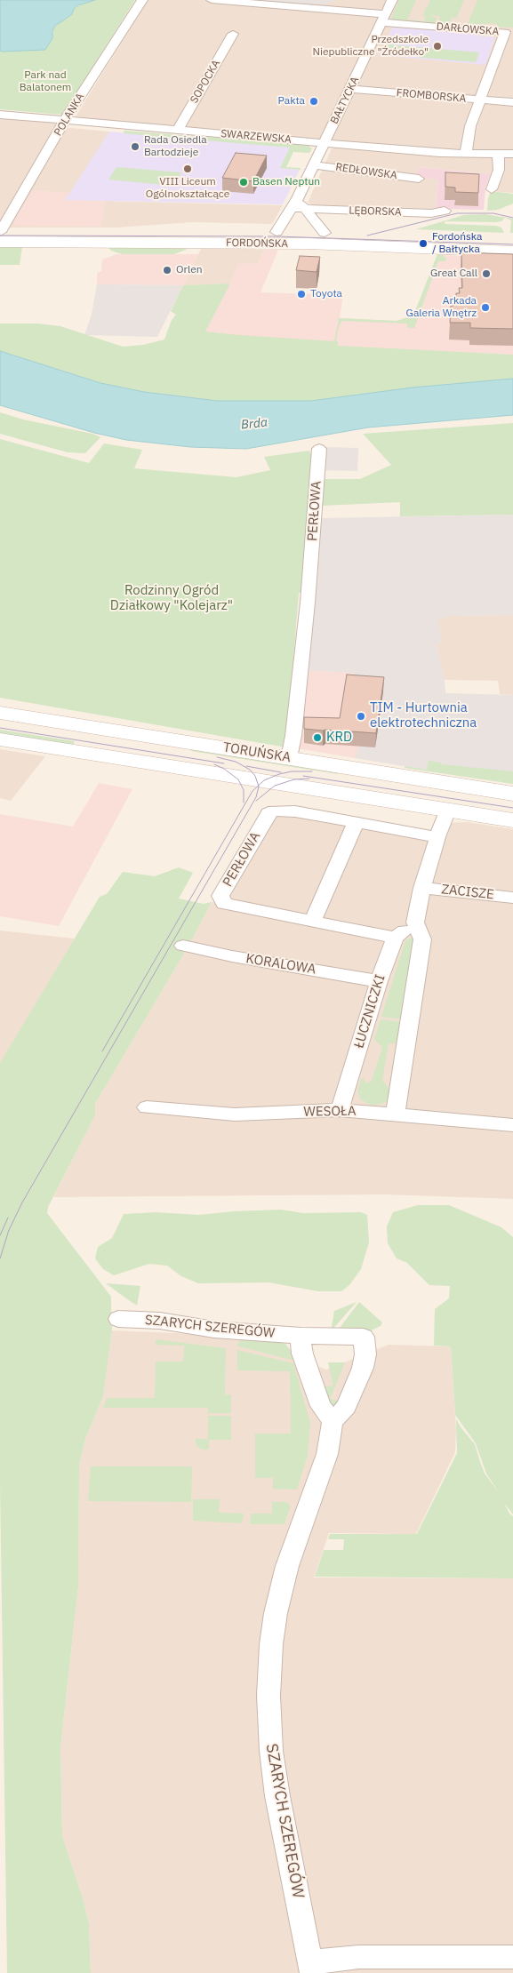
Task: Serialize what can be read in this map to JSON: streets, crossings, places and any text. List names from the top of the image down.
{
  "streets": {
    "main road": ["FORDOŃSKA", "TORUŃSKA"],
    "street": [
      "DARŁOWSKA",
      "SOPOCKA",
      "FROMBORSKA",
      "BAŁTYCKA",
      "POLANKA",
      "SWARZEWSKA",
      "REDŁOWSKA",
      "LĘBORSKA",
      "PERŁOWA",
      "ZACISZE",
      "KORALOWA",
      "ŁUCZNICZKI",
      "WESOŁA",
      "SZARYCH SZEREGÓW"
    ]
  },
  "crossings": [
    ["DARŁOWSKA", "FROMBORSKA"],
    ["DARŁOWSKA", "BAŁTYCKA"],
    ["DARŁOWSKA", "SWARZEWSKA"],
    ["SOPOCKA", "SWARZEWSKA"],
    ["FROMBORSKA", "BAŁTYCKA"],
    ["BAŁTYCKA", "SWARZEWSKA"],
    ["BAŁTYCKA", "REDŁOWSKA"],
    ["BAŁTYCKA", "LĘBORSKA"],
    ["BAŁTYCKA", "FORDOŃSKA"],
    ["POLANKA", "SWARZEWSKA"],
    ["POLANKA", "FORDOŃSKA"],
    ["PERŁOWA", "TORUŃSKA"],
    ["PERŁOWA", "ŁUCZNICZKI"],
    ["KORALOWA", "ŁUCZNICZKI"],
    ["ŁUCZNICZKI", "WESOŁA"]
  ],
  "water": ["Brda"],
  "parks": ["Park nad Balatonem", "Rodzinny Ogród Działkowy \"Kolejarz\""],
  "places": [
    "Przedszkole Niepubliczne \"Źródełko\"",
    "Pakta",
    "Rada Osiedla Bartodzieje",
    "VIII Liceum Ogólnokształcące",
    "Basen Neptun",
    "Fordońska / Bałtycka",
    "Orlen",
    "Great Call",
    "Toyota",
    "Arkada Galeria Wnętrz",
    "TIM - Hurtownia elektrotechniczna",
    "KRD"
  ]
}
